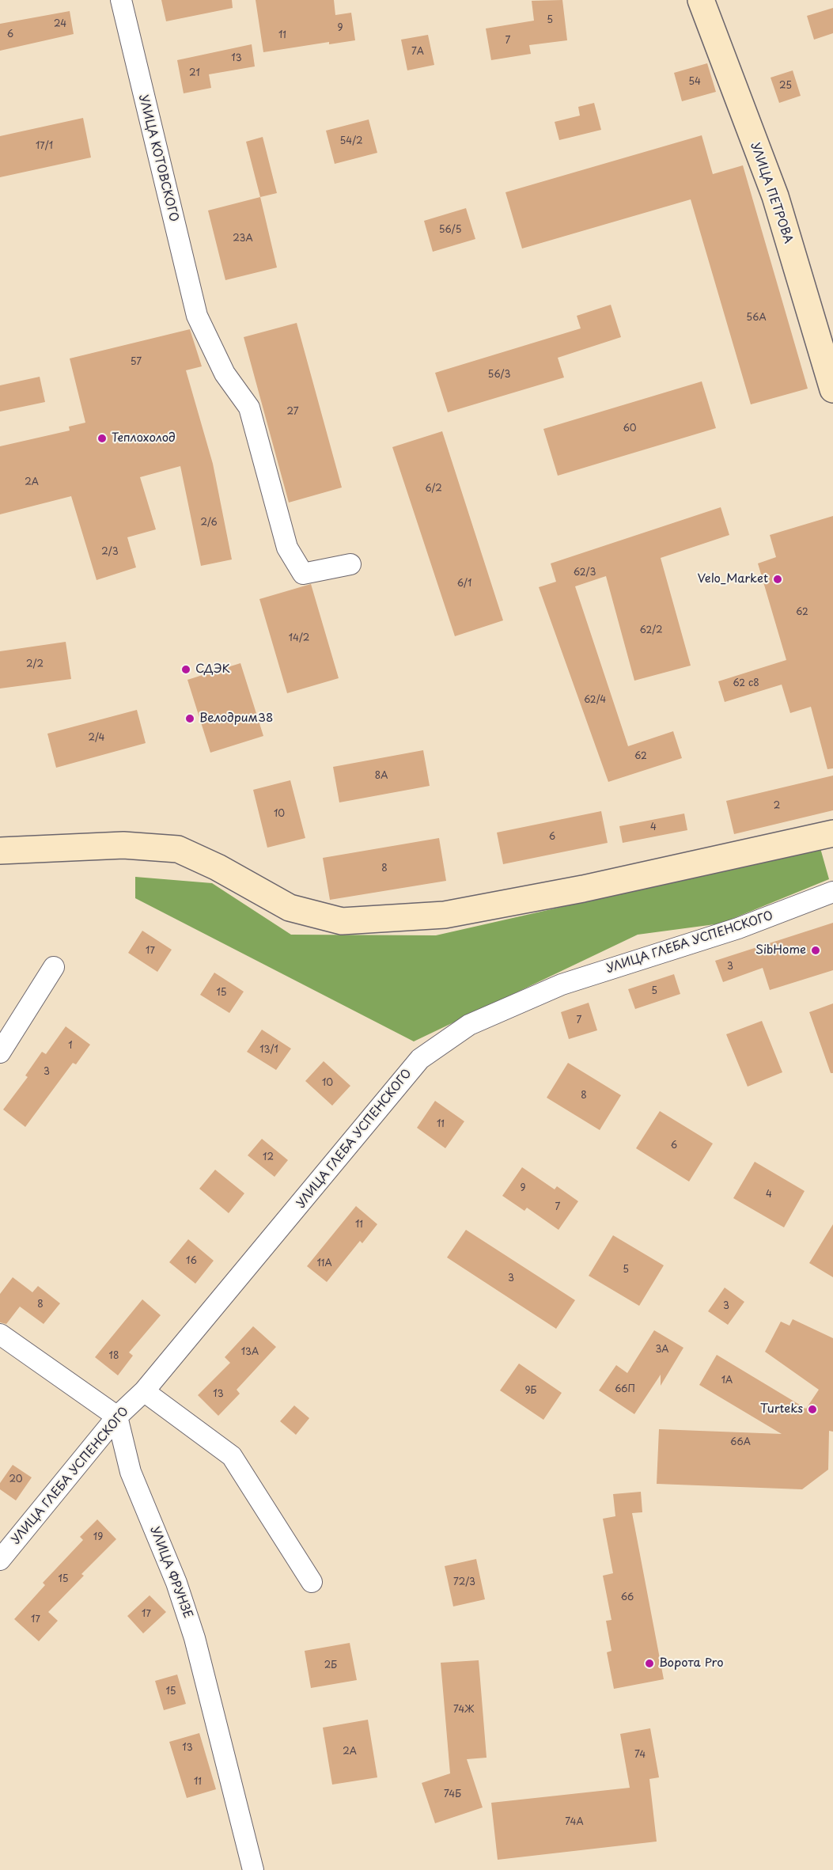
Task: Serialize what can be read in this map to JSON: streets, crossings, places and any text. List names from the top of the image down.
{
  "streets": {
    "street": [
      "УЛИЦА КОТОВСКОГО",
      "УЛИЦА ПЕТРОВА",
      "УЛИЦА ГЛЕБА УСПЕНСКОГО",
      "УЛИЦА ФРУНЗЕ"
    ]
  },
  "crossings": [
    ["УЛИЦА ГЛЕБА УСПЕНСКОГО", "УЛИЦА ФРУНЗЕ"]
  ],
  "places": [
    "Теплохолод",
    "Velo_Market",
    "СДЭК",
    "Велодрим38",
    "SibHome",
    "Turteks",
    "Ворота Pro"
  ],
  "house_numbers": [
    "5",
    "24",
    "9",
    "6",
    "11",
    "7",
    "7А",
    "13",
    "21",
    "54",
    "25",
    "54/2",
    "17/1",
    "56/5",
    "23А",
    "56А",
    "57",
    "56/3",
    "27",
    "60",
    "2А",
    "6/2",
    "2/6",
    "2/3",
    "62/3",
    "6/1",
    "62",
    "62/2",
    "14/2",
    "2/2",
    "62 с8",
    "62/4",
    "2/4",
    "62",
    "8А",
    "2",
    "10",
    "4",
    "6",
    "8",
    "17",
    "3",
    "5",
    "15",
    "7",
    "1",
    "13/1",
    "3",
    "10",
    "8",
    "11",
    "6",
    "12",
    "9",
    "4",
    "7",
    "11",
    "16",
    "11А",
    "5",
    "3",
    "8",
    "3",
    "3А",
    "13А",
    "18",
    "1А",
    "66П",
    "9Б",
    "13",
    "66А",
    "20",
    "19",
    "15",
    "72/3",
    "66",
    "17",
    "17",
    "2Б",
    "15",
    "74Ж",
    "13",
    "2А",
    "74",
    "11",
    "74Б",
    "74А"
  ]
}
